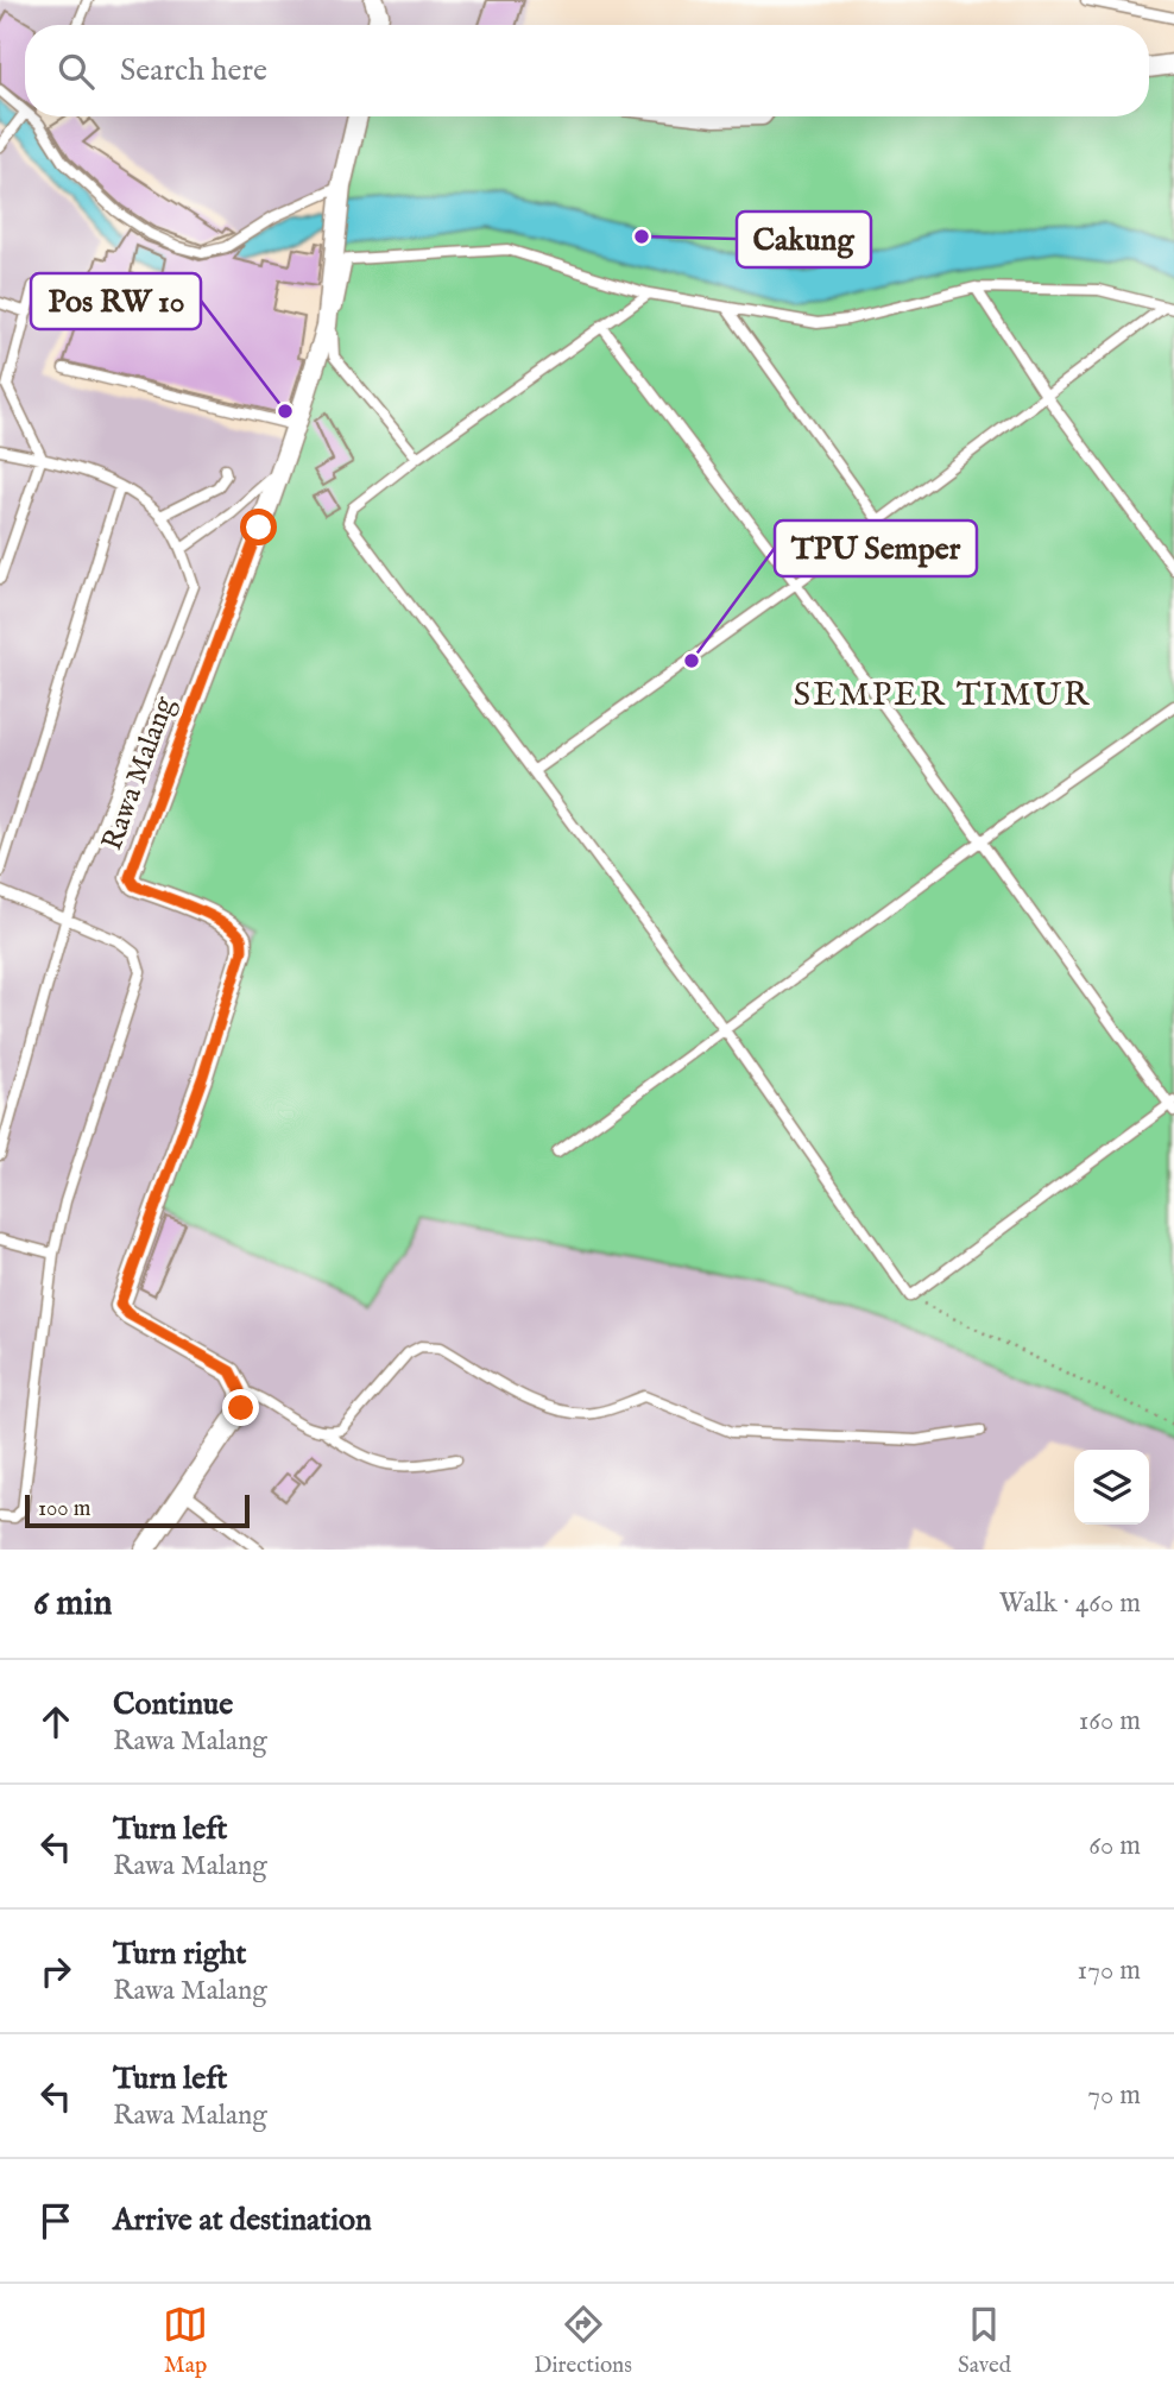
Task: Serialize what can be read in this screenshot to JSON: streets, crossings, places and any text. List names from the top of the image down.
{
  "streets": {
    "street": ["Rawa Malang"]
  },
  "districts": ["SEMPER TIMUR"],
  "places": ["Cakung", "Pos RW 10", "TPU Semper"],
  "scale_bar": "100 m",
  "page": {
    "search": "Search here",
    "scale": "100 m",
    "heading": ["6 min", "Walk · 460 m"],
    "list": [
      ["Continue", "Rawa Malang", "160 m"],
      ["Turn left", "Rawa Malang", "60 m"],
      ["Turn right", "Rawa Malang", "170 m"],
      ["Turn left", "Rawa Malang", "70 m"],
      "Arrive at destination"
    ],
    "nav": ["Map", "Directions", "Saved"]
  }
}
